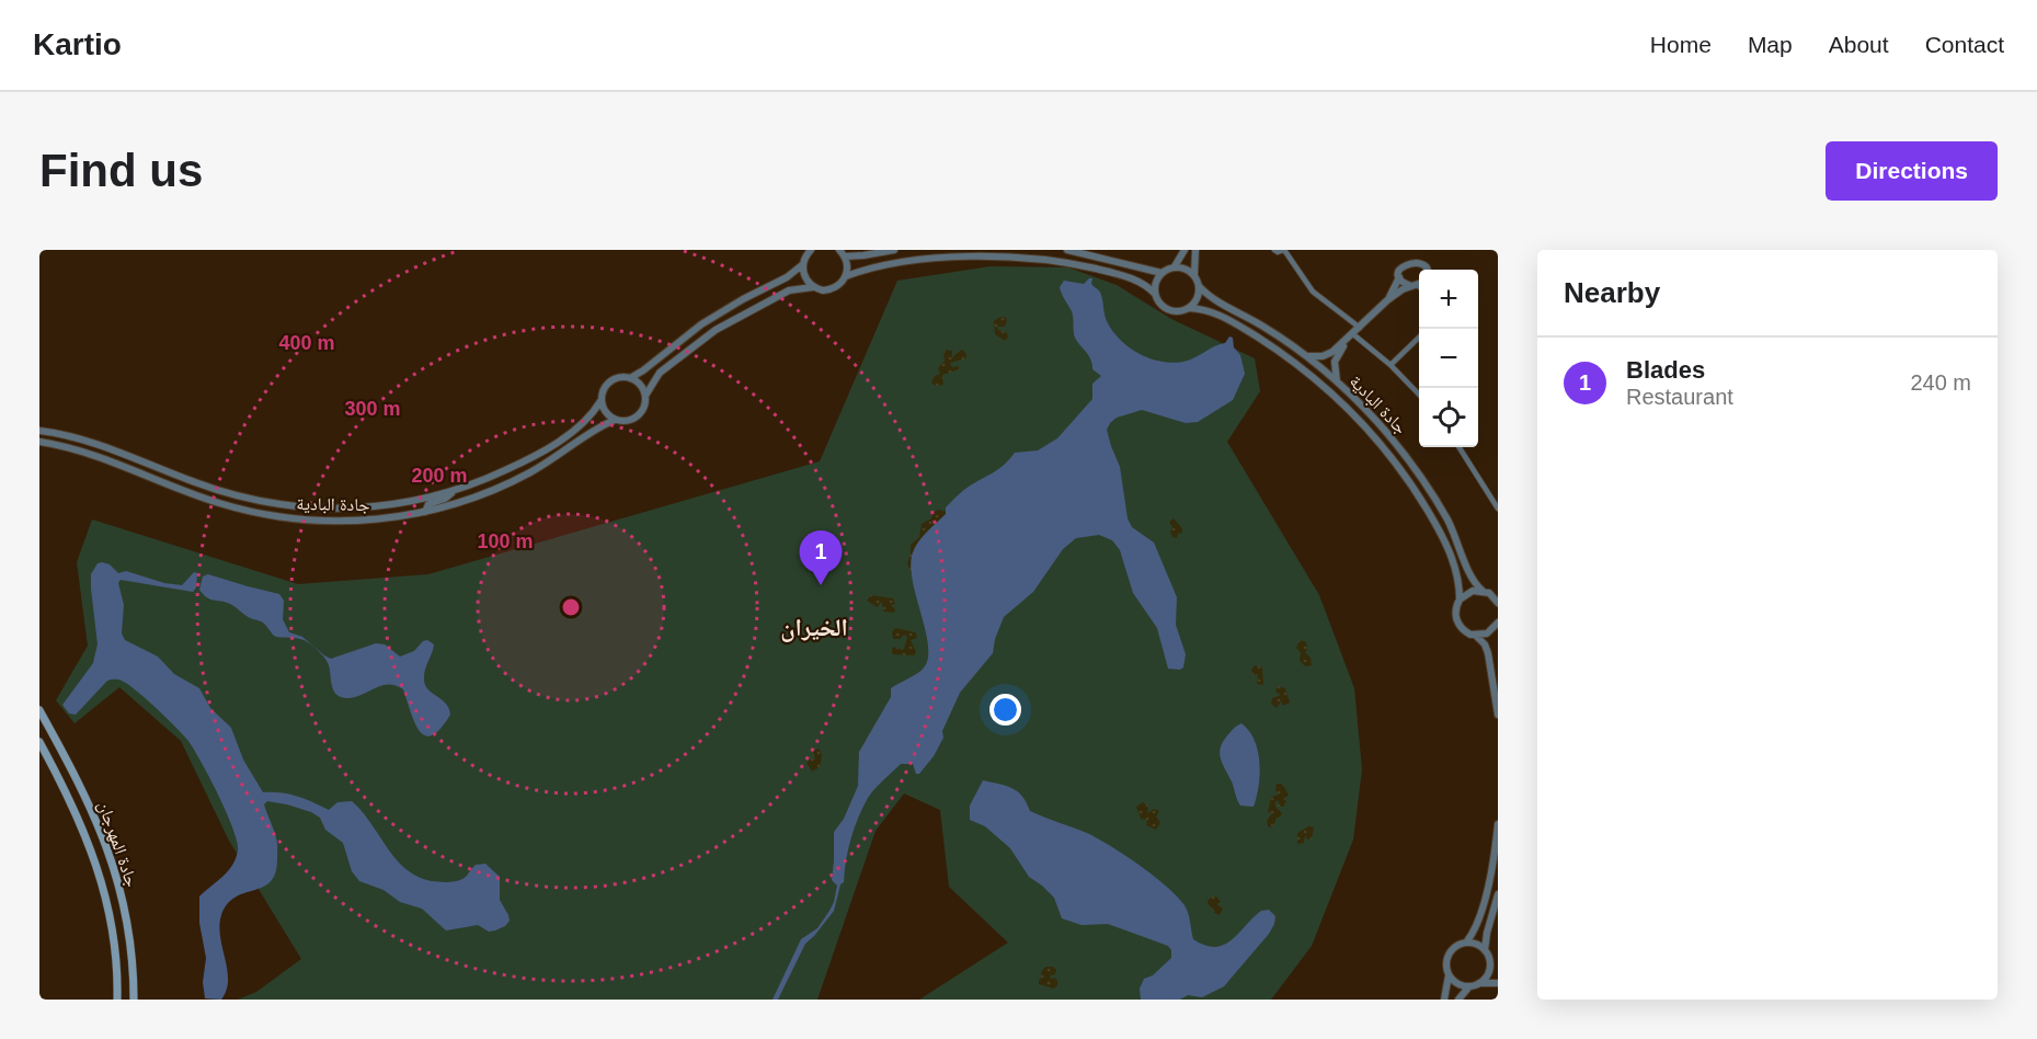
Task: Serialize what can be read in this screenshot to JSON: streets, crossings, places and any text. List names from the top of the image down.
{
  "streets": {
    "main road": ["جادة المهرجان"],
    "street": ["جادة البادية"]
  },
  "districts": ["الخيران"],
  "page": {
    "header": "Kartio",
    "nav": [
      "Home",
      "Map",
      "About",
      "Contact"
    ],
    "buttons": "Directions",
    "title": "Find us",
    "heading": "Nearby",
    "map_buttons": ["+", "−"],
    "list": [
      {
        "mark": "1",
        "name": "Blades",
        "note": "Restaurant",
        "value": "240 m"
      }
    ],
    "pins": "1"
  },
  "rings": [
    "400 m",
    "300 m",
    "200 m",
    "100 m"
  ]
}
